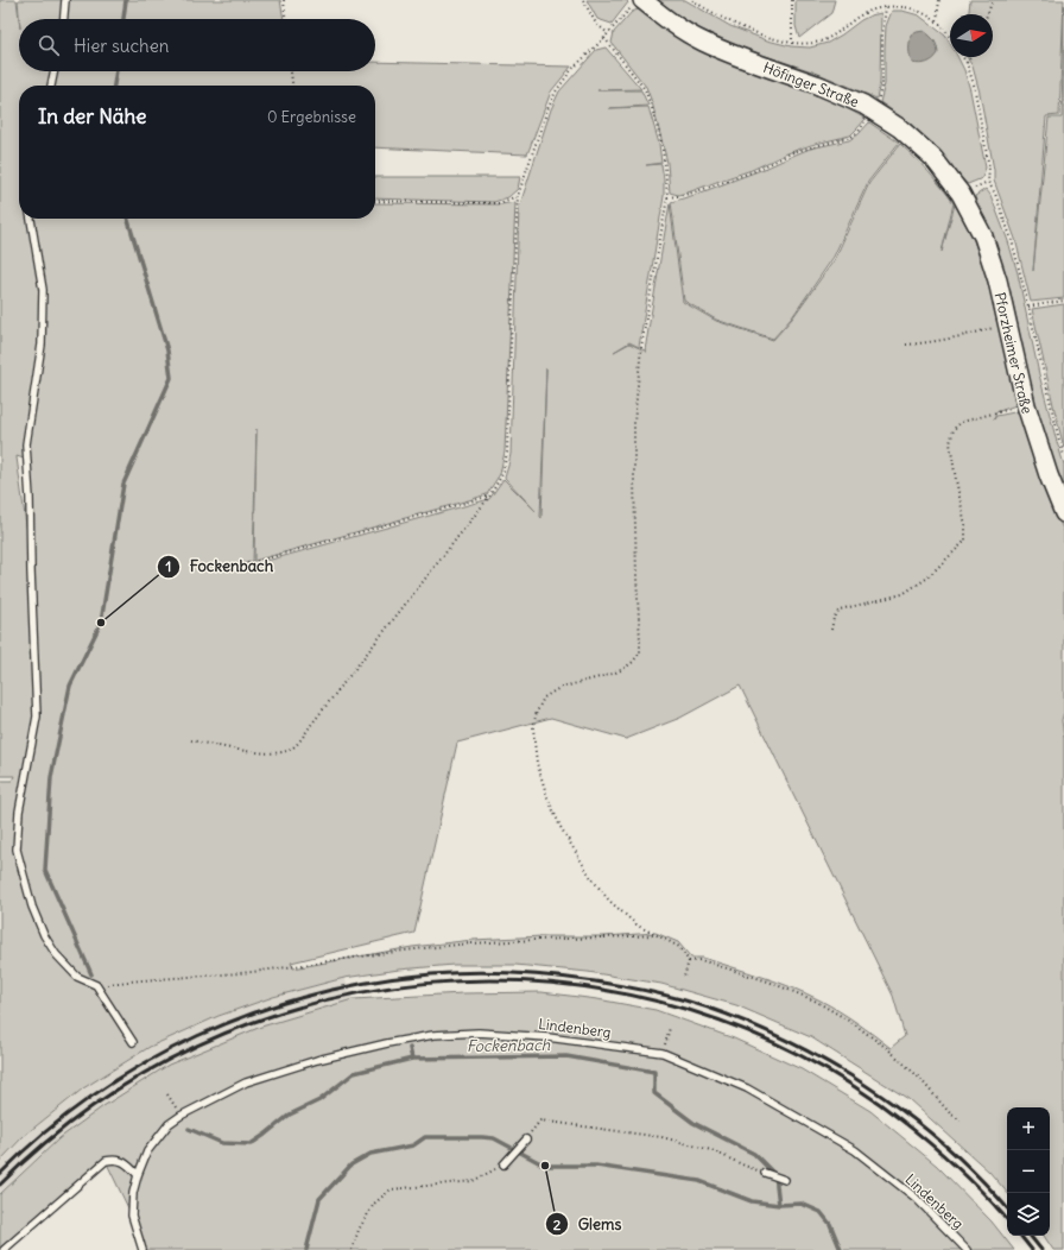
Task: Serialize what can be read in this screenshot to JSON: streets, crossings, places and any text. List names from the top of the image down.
{
  "streets": {
    "street": ["Höfinger Straße", "Pforzheimer Straße"],
    "lane": ["Lindenberg"]
  },
  "crossings": [
    ["Höfinger Straße", "Pforzheimer Straße"]
  ],
  "water": ["Fockenbach"],
  "places": ["Fockenbach", "Glems"],
  "north": "right",
  "page": {
    "search": "Hier suchen",
    "heading": ["In der Nähe", "0 Ergebnisse"],
    "map_buttons": ["+", "−"]
  }
}
